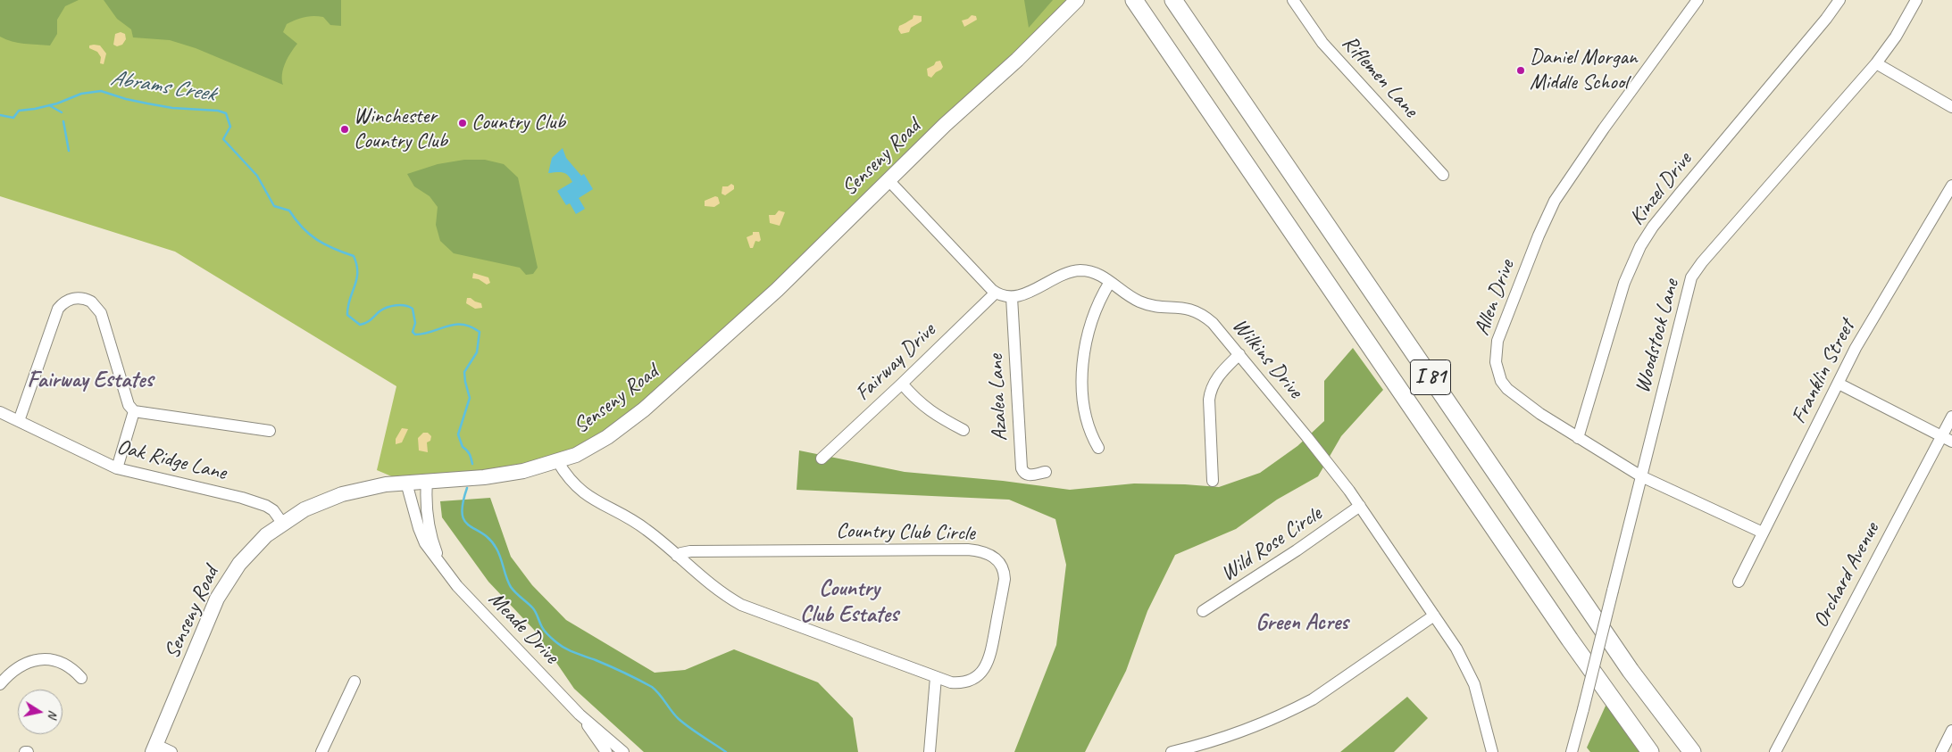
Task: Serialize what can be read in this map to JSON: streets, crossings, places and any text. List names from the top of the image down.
{
  "streets": {
    "highway": ["I 81"],
    "main road": ["Senseny Road"],
    "street": [
      "Riflemen Lane",
      "Kinzel Drive",
      "Allen Drive",
      "Woodstock Lane",
      "Wilkins Drive",
      "Fairway Drive",
      "Franklin Street",
      "Azalea Lane",
      "Oak Ridge Lane",
      "Country Club Circle",
      "Wild Rose Circle",
      "Orchard Avenue",
      "Meade Drive"
    ]
  },
  "crossings": [
    ["Senseny Road", "Oak Ridge Lane"],
    ["Senseny Road", "Country Club Circle"],
    ["Senseny Road", "Meade Drive"],
    ["Kinzel Drive", "Allen Drive"],
    ["Allen Drive", "Woodstock Lane"],
    ["Allen Drive", "Franklin Street"],
    ["Wilkins Drive", "Azalea Lane"],
    ["Wilkins Drive", "Wild Rose Circle"]
  ],
  "districts": ["Fairway Estates", "Country Club Estates", "Green Acres"],
  "water": ["Abrams Creek"],
  "places": ["Daniel Morgan Middle School", "Country Club", "Winchester Country Club"],
  "north": "right"
}
